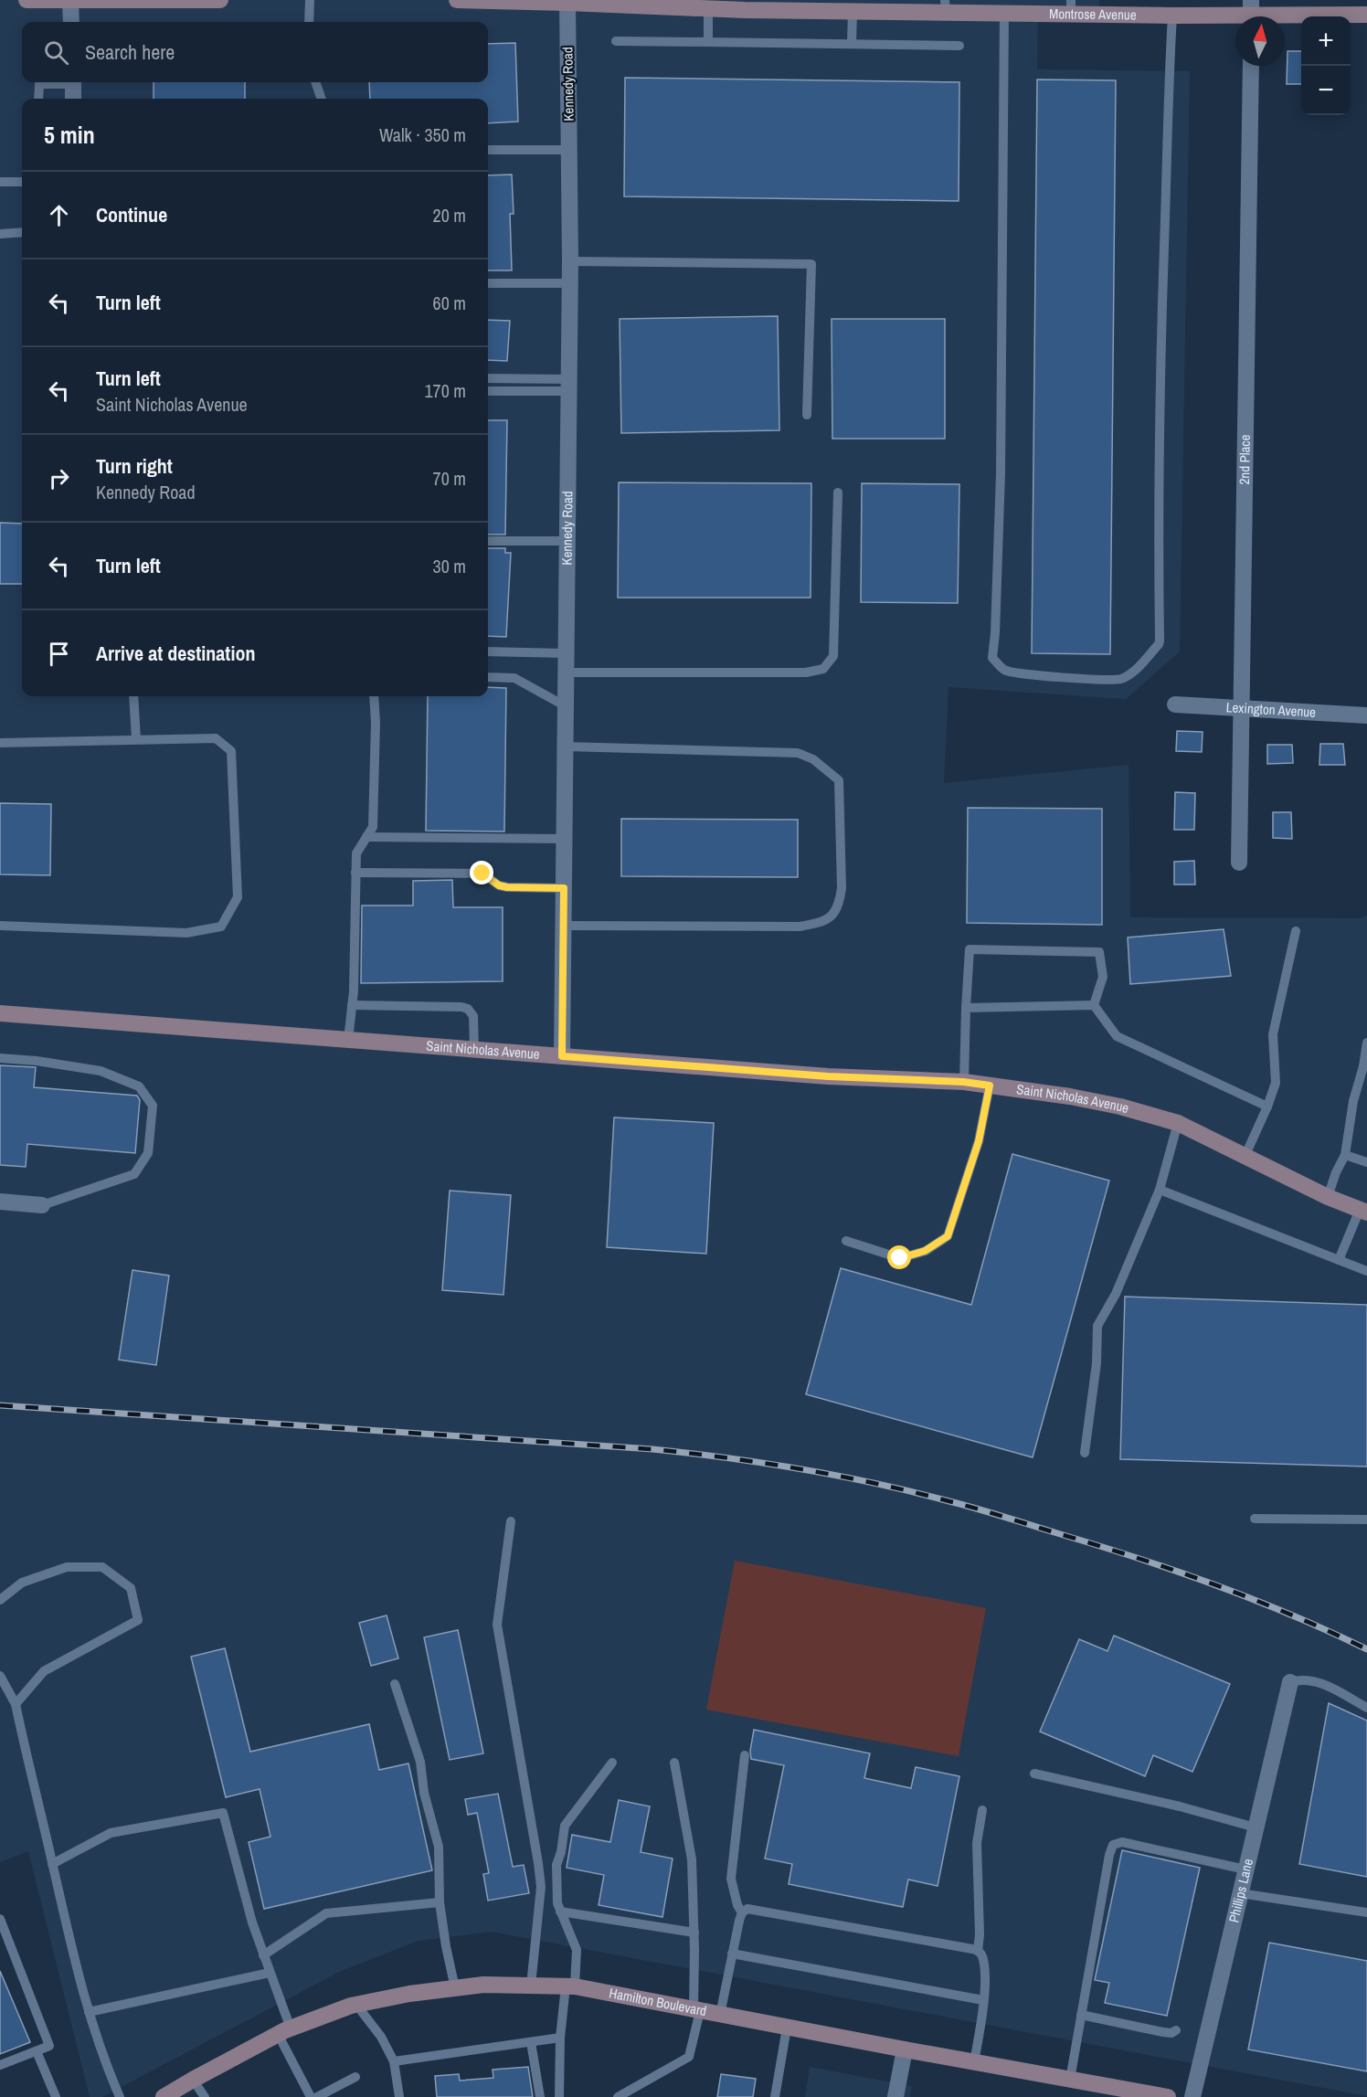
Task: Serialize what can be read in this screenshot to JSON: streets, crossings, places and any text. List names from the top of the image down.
{
  "streets": {
    "street": [
      "Montrose Avenue",
      "Kennedy Road",
      "2nd Place",
      "Lexington Avenue",
      "Saint Nicholas Avenue",
      "Phillips Lane",
      "Hamilton Boulevard"
    ]
  },
  "crossings": [
    ["Montrose Avenue", "Kennedy Road"],
    ["Kennedy Road", "Saint Nicholas Avenue"],
    ["2nd Place", "Lexington Avenue"]
  ],
  "north": "top",
  "page": {
    "map_buttons": ["+", "−"],
    "search": "Search here",
    "heading": ["5 min", "Walk · 350 m"],
    "list": [
      ["Continue", "20 m"],
      ["Turn left", "60 m"],
      ["Turn left", "Saint Nicholas Avenue", "170 m"],
      ["Turn right", "Kennedy Road", "70 m"],
      ["Turn left", "30 m"],
      "Arrive at destination"
    ]
  }
}
